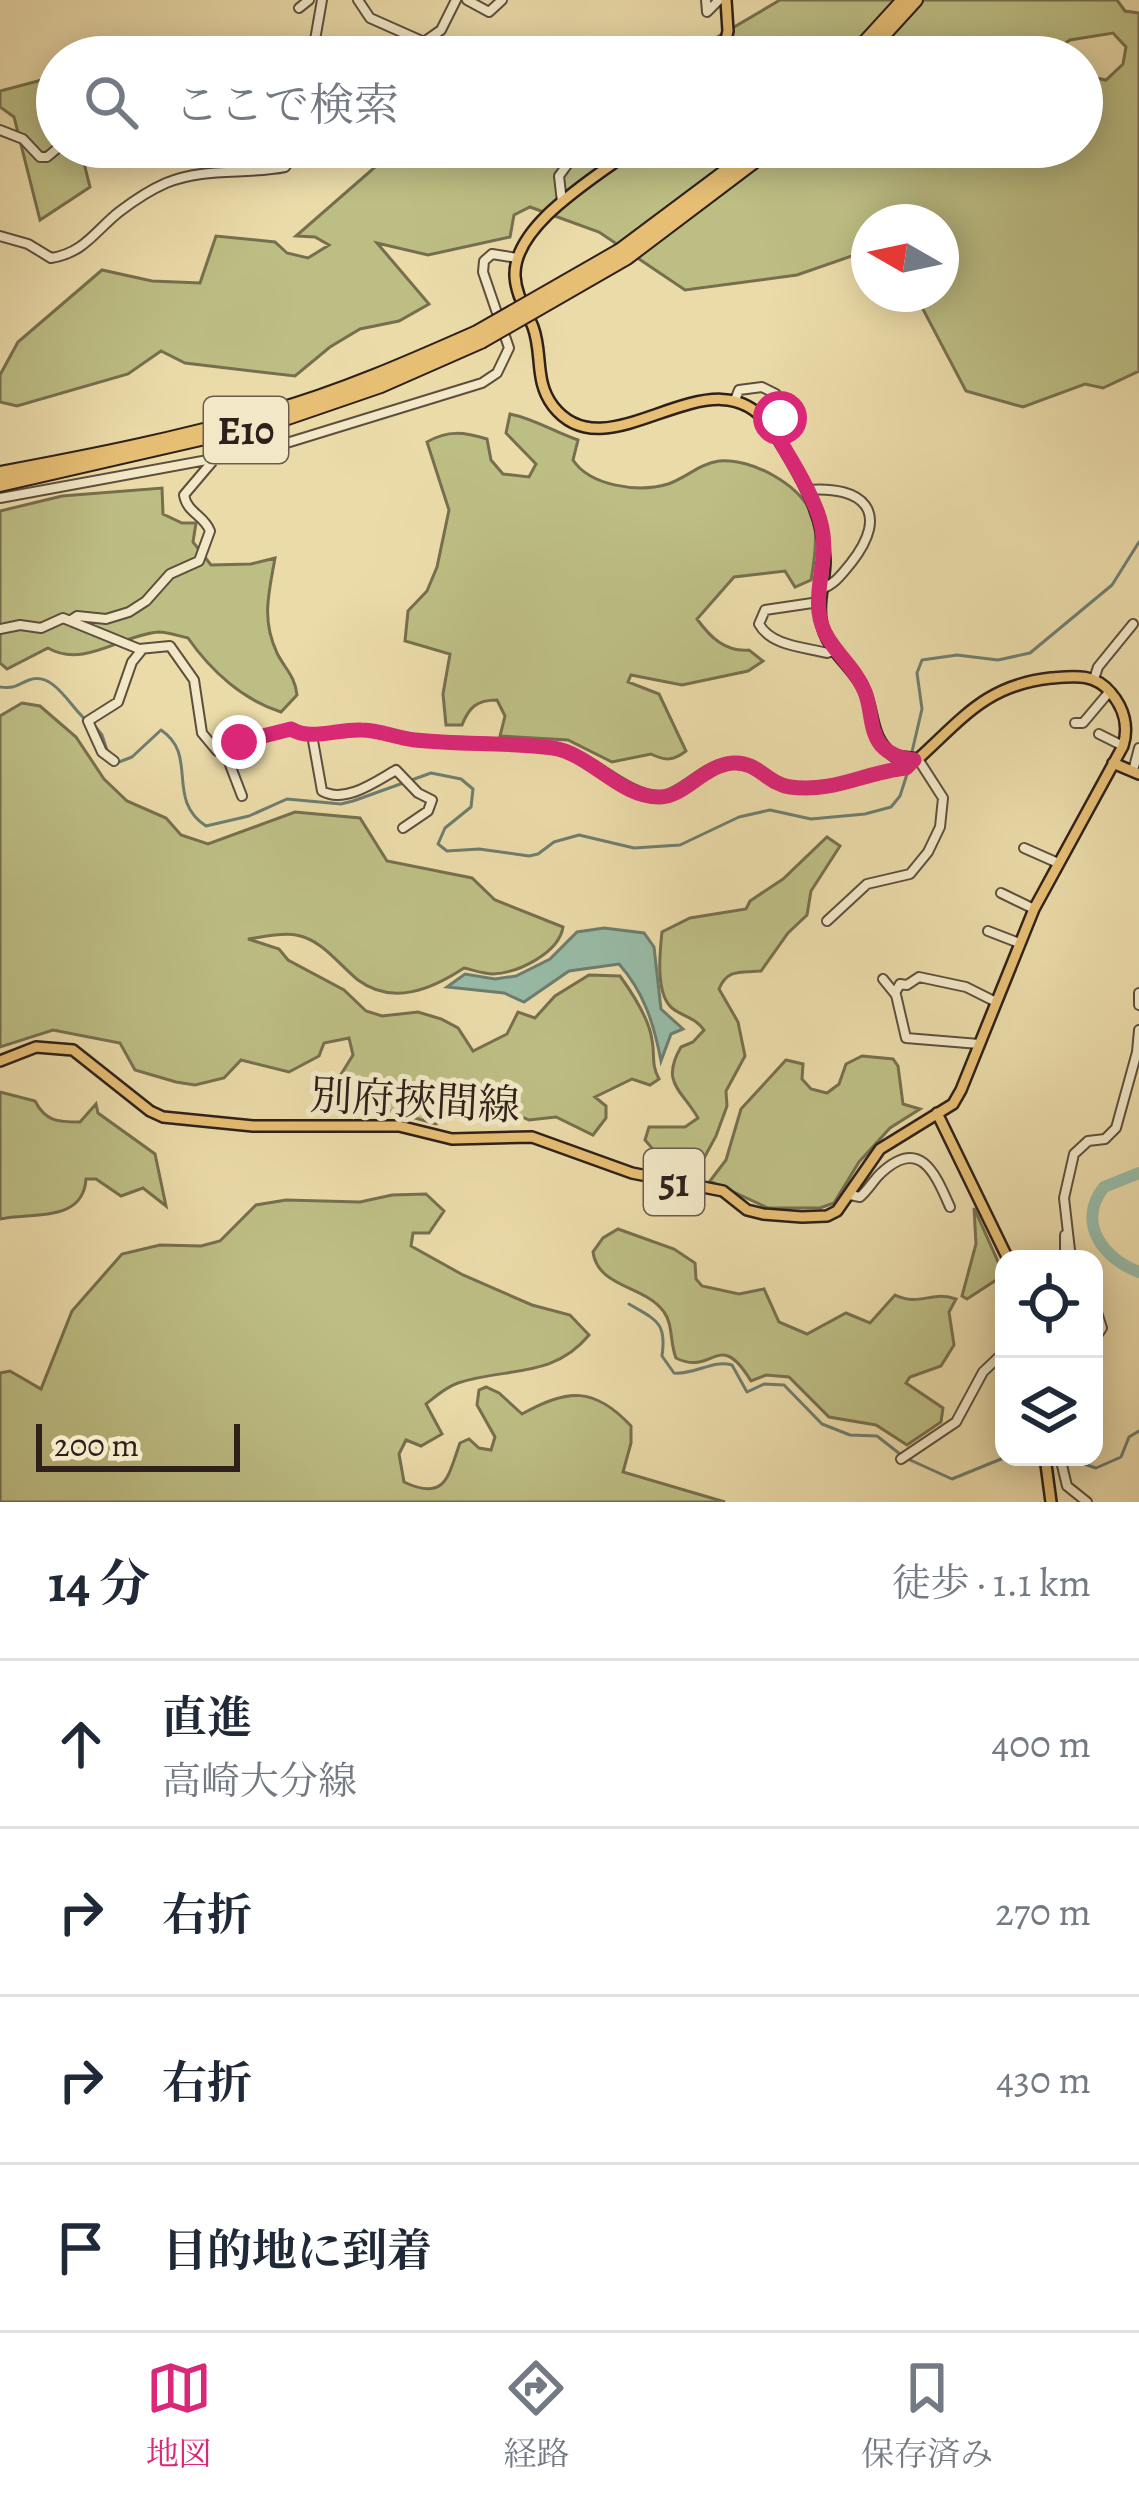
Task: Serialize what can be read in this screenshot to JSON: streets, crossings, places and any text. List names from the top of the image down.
{
  "streets": {
    "highway": ["E10"],
    "main road": ["別府挾間線", "51"]
  },
  "scale_bar": "200 m",
  "north": "left",
  "page": {
    "search": "ここで検索",
    "scale": "200 m",
    "heading": ["14 分", "徒歩 · 1.1 km"],
    "list": [
      ["直進", "高崎大分線", "400 m"],
      ["右折", "270 m"],
      ["右折", "430 m"],
      "目的地に到着"
    ],
    "nav": ["地図", "経路", "保存済み"]
  }
}
